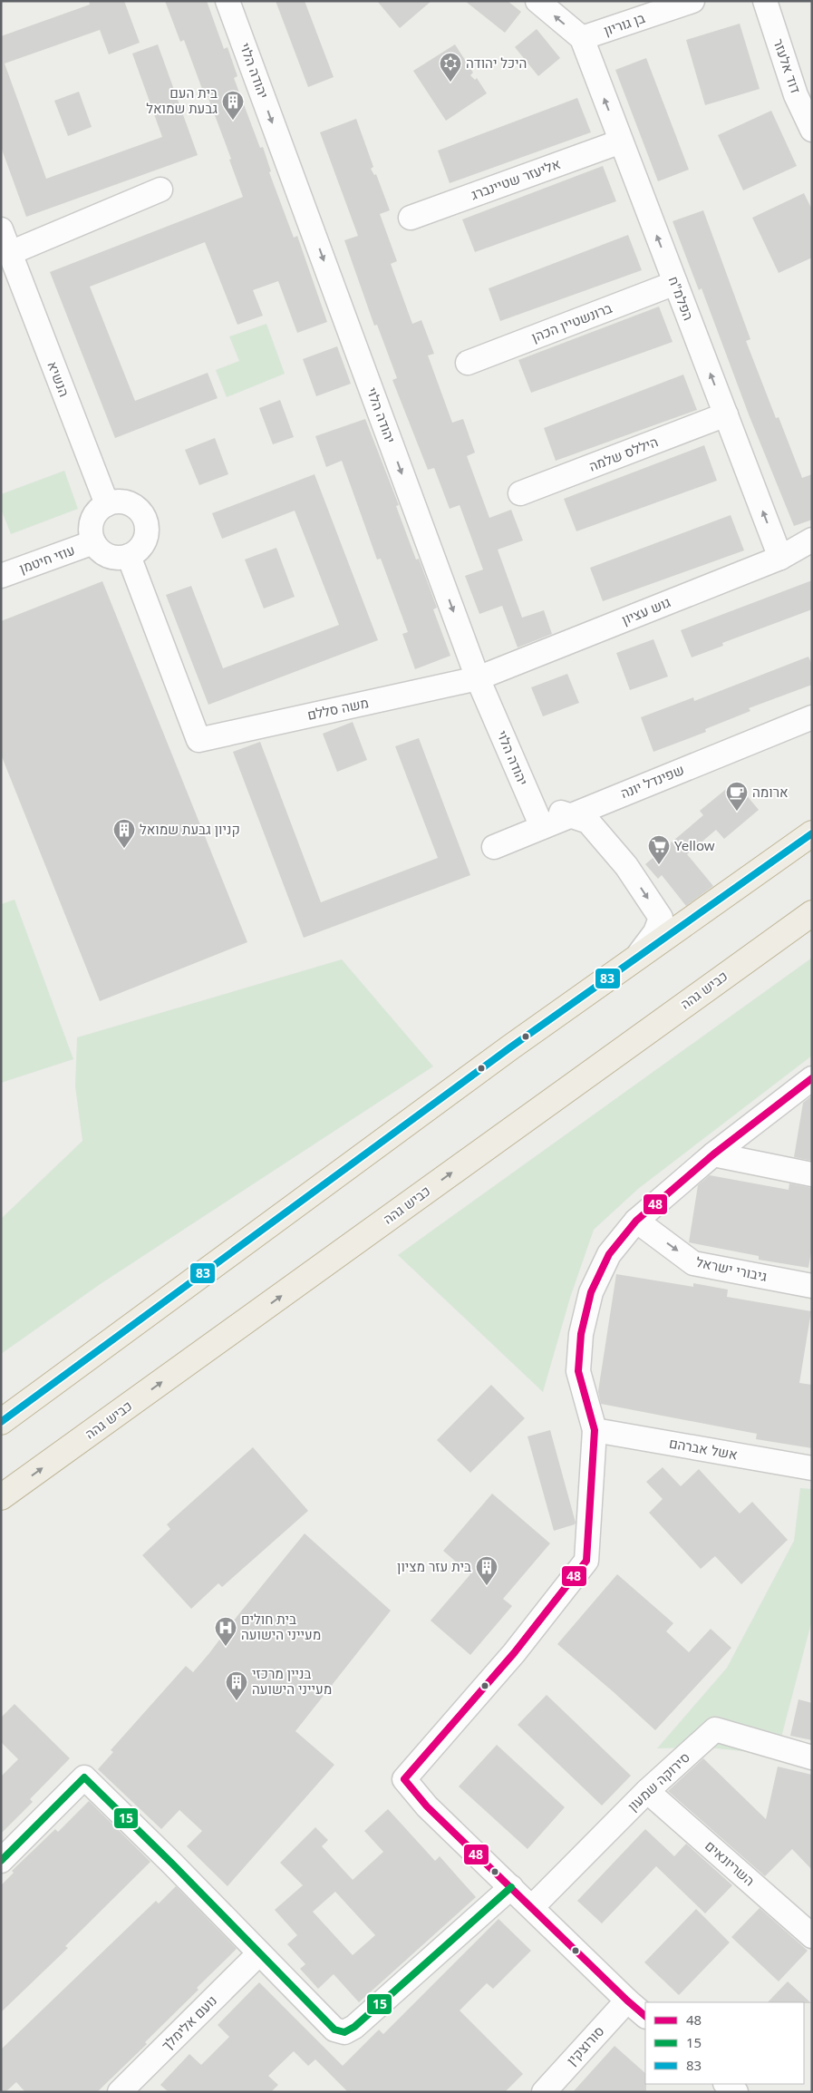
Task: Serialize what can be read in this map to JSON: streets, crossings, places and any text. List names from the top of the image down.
{
  "streets": {
    "highway": ["כביש גהה"],
    "street": [
      "בן גוריון",
      "דוד אלעזר",
      "יהודה הלוי",
      "אליעזר שטיינברג",
      "הפלמ\"ח",
      "ברונשטיין הכהן",
      "הנשיא",
      "היללס שלמה",
      "עוזי חיטמן",
      "גוש עציון",
      "משה סללם",
      "שפינדל יונה",
      "גיבורי ישראל",
      "אשל אברהם",
      "סירוקה שמעון",
      "השריונאים",
      "נועם אלימלך",
      "סורוצקין"
    ]
  },
  "crossings": [
    ["בן גוריון", "הפלמ\"ח"],
    ["יהודה הלוי", "גוש עציון"],
    ["יהודה הלוי", "משה סללם"],
    ["יהודה הלוי", "שפינדל יונה"],
    ["אליעזר שטיינברג", "הפלמ\"ח"],
    ["הפלמ\"ח", "ברונשטיין הכהן"],
    ["הפלמ\"ח", "היללס שלמה"],
    ["הפלמ\"ח", "גוש עציון"],
    ["הנשיא", "עוזי חיטמן"],
    ["הנשיא", "משה סללם"],
    ["עוזי חיטמן", "משה סללם"],
    ["גוש עציון", "משה סללם"],
    ["סירוקה שמעון", "השריונאים"]
  ],
  "one_way": ["יהודה הלוי", "הפלמ\"ח"],
  "places": {
    "synagogue": ["היכל יהודה"],
    "building": [
      "בית העם גבעת שמואל",
      "קניון גבעת שמואל",
      "בית עזר מציון",
      "בניין מרכזי מעייני הישועה"
    ],
    "cafe": ["ארומה"],
    "supermarket": ["Yellow"],
    "hospital": ["בית חולים מעייני הישועה"]
  },
  "lines": ["transit line 83", "transit line 48", "transit line 15"],
  "legend": ["48", "15", "83"]
}
